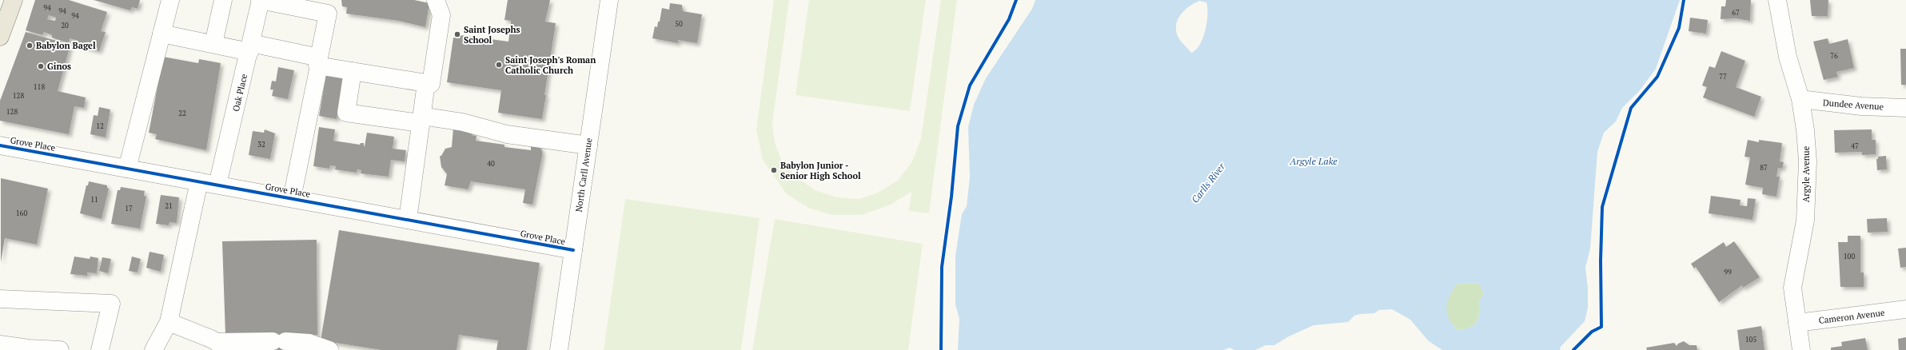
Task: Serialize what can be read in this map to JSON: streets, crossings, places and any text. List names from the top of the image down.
{
  "streets": {
    "street": [
      "Oak Place",
      "Dundee Avenue",
      "Grove Place",
      "Argyle Avenue",
      "North Carll Avenue",
      "Cameron Avenue"
    ]
  },
  "crossings": [
    ["Oak Place", "Grove Place"],
    ["Dundee Avenue", "Argyle Avenue"],
    ["Grove Place", "North Carll Avenue"],
    ["Argyle Avenue", "Cameron Avenue"]
  ],
  "water": ["Argyle Lake", "Carlls River"],
  "places": [
    "Saint Josephs School",
    "Babylon Bagel",
    "Saint Joseph's Roman Catholic Church",
    "Ginos",
    "Babylon Junior - Senior High School"
  ],
  "house_numbers": [
    "94",
    "94",
    "67",
    "94",
    "50",
    "20",
    "76",
    "77",
    "118",
    "128",
    "128",
    "22",
    "12",
    "32",
    "47",
    "40",
    "87",
    "11",
    "21",
    "17",
    "160",
    "100",
    "99",
    "105"
  ]
}
